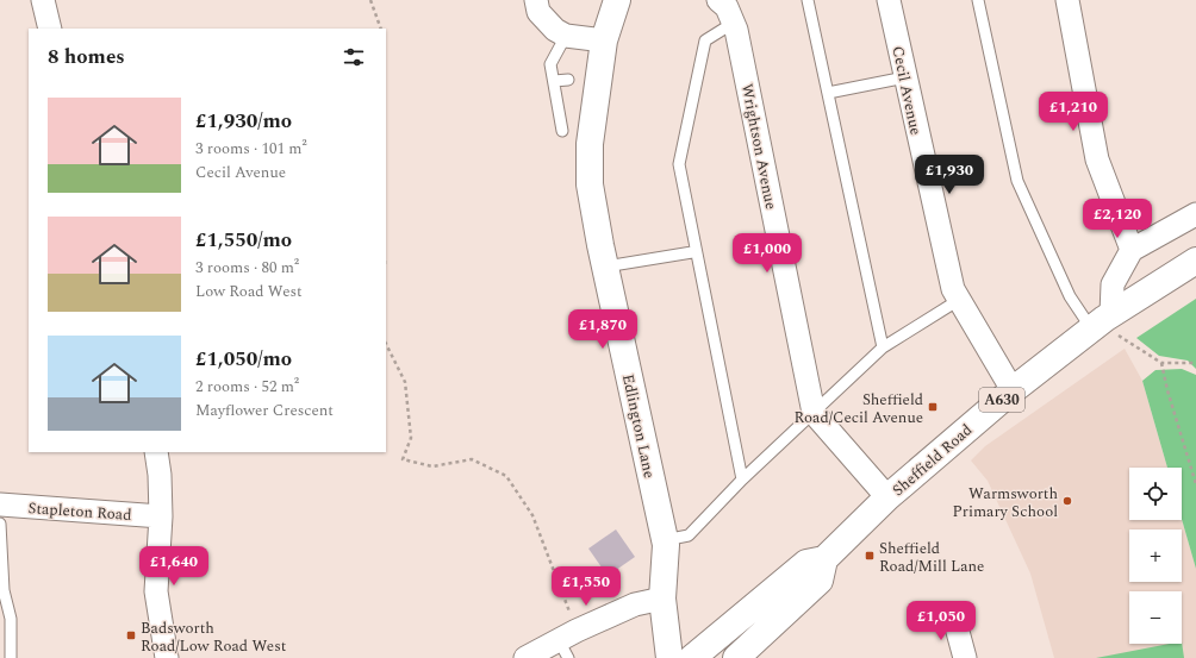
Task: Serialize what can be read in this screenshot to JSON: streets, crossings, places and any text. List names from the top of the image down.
{
  "streets": {
    "main road": ["A630", "Edlington Lane", "Sheffield Road"],
    "street": ["Cecil Avenue", "Wrightson Avenue", "Stapleton Road"]
  },
  "crossings": [
    ["Cecil Avenue", "Sheffield Road"],
    ["Wrightson Avenue", "Sheffield Road"]
  ],
  "places": {
    "transit": ["Sheffield Road/Cecil Avenue", "Sheffield Road/Mill Lane", "Badsworth Road/Low Road West"],
    "other": ["Warmsworth Primary School"]
  },
  "page": {
    "heading": "8 homes",
    "list": [
      {
        "name": "£1,930/mo",
        "note": "3 rooms · 101 m² · Cecil Avenue"
      },
      {
        "name": "£1,550/mo",
        "note": "3 rooms · 80 m² · Low Road West"
      },
      {
        "name": "£1,050/mo",
        "note": "2 rooms · 52 m² · Mayflower Crescent"
      }
    ],
    "price": [
      "£1,210",
      "£1,930",
      "£2,120",
      "£1,000",
      "£1,870",
      "£1,640",
      "£1,550",
      "£1,050"
    ],
    "map_buttons": ["+", "−"]
  }
}
